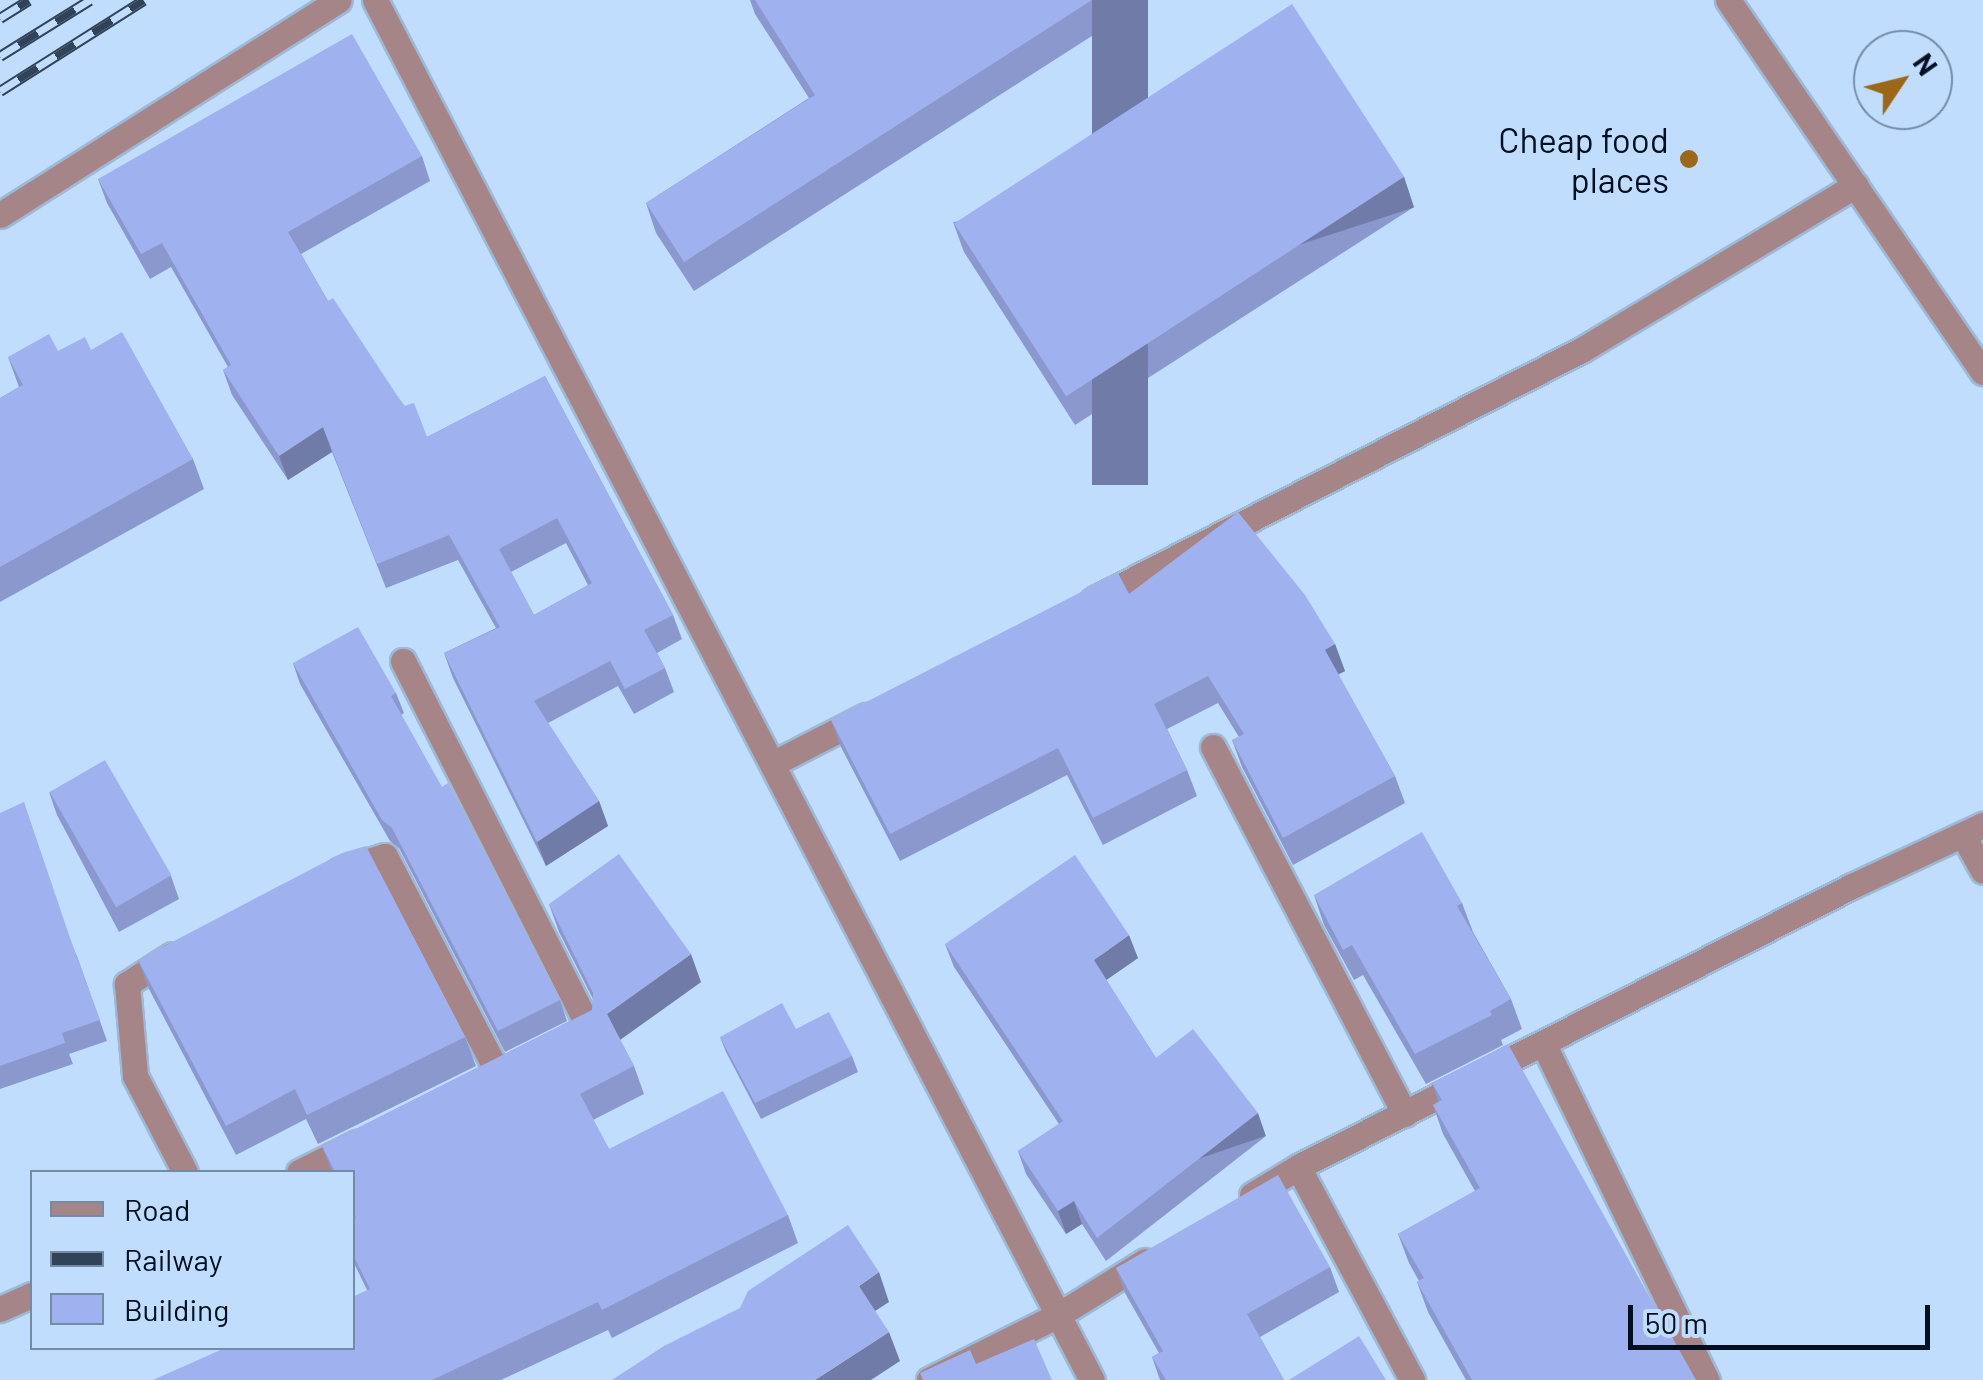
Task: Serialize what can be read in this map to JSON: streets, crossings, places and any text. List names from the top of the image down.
{
  "places": ["Cheap food places"],
  "legend": ["Road", "Railway", "Building"],
  "scale_bar": "50 m",
  "north": "top right"
}
